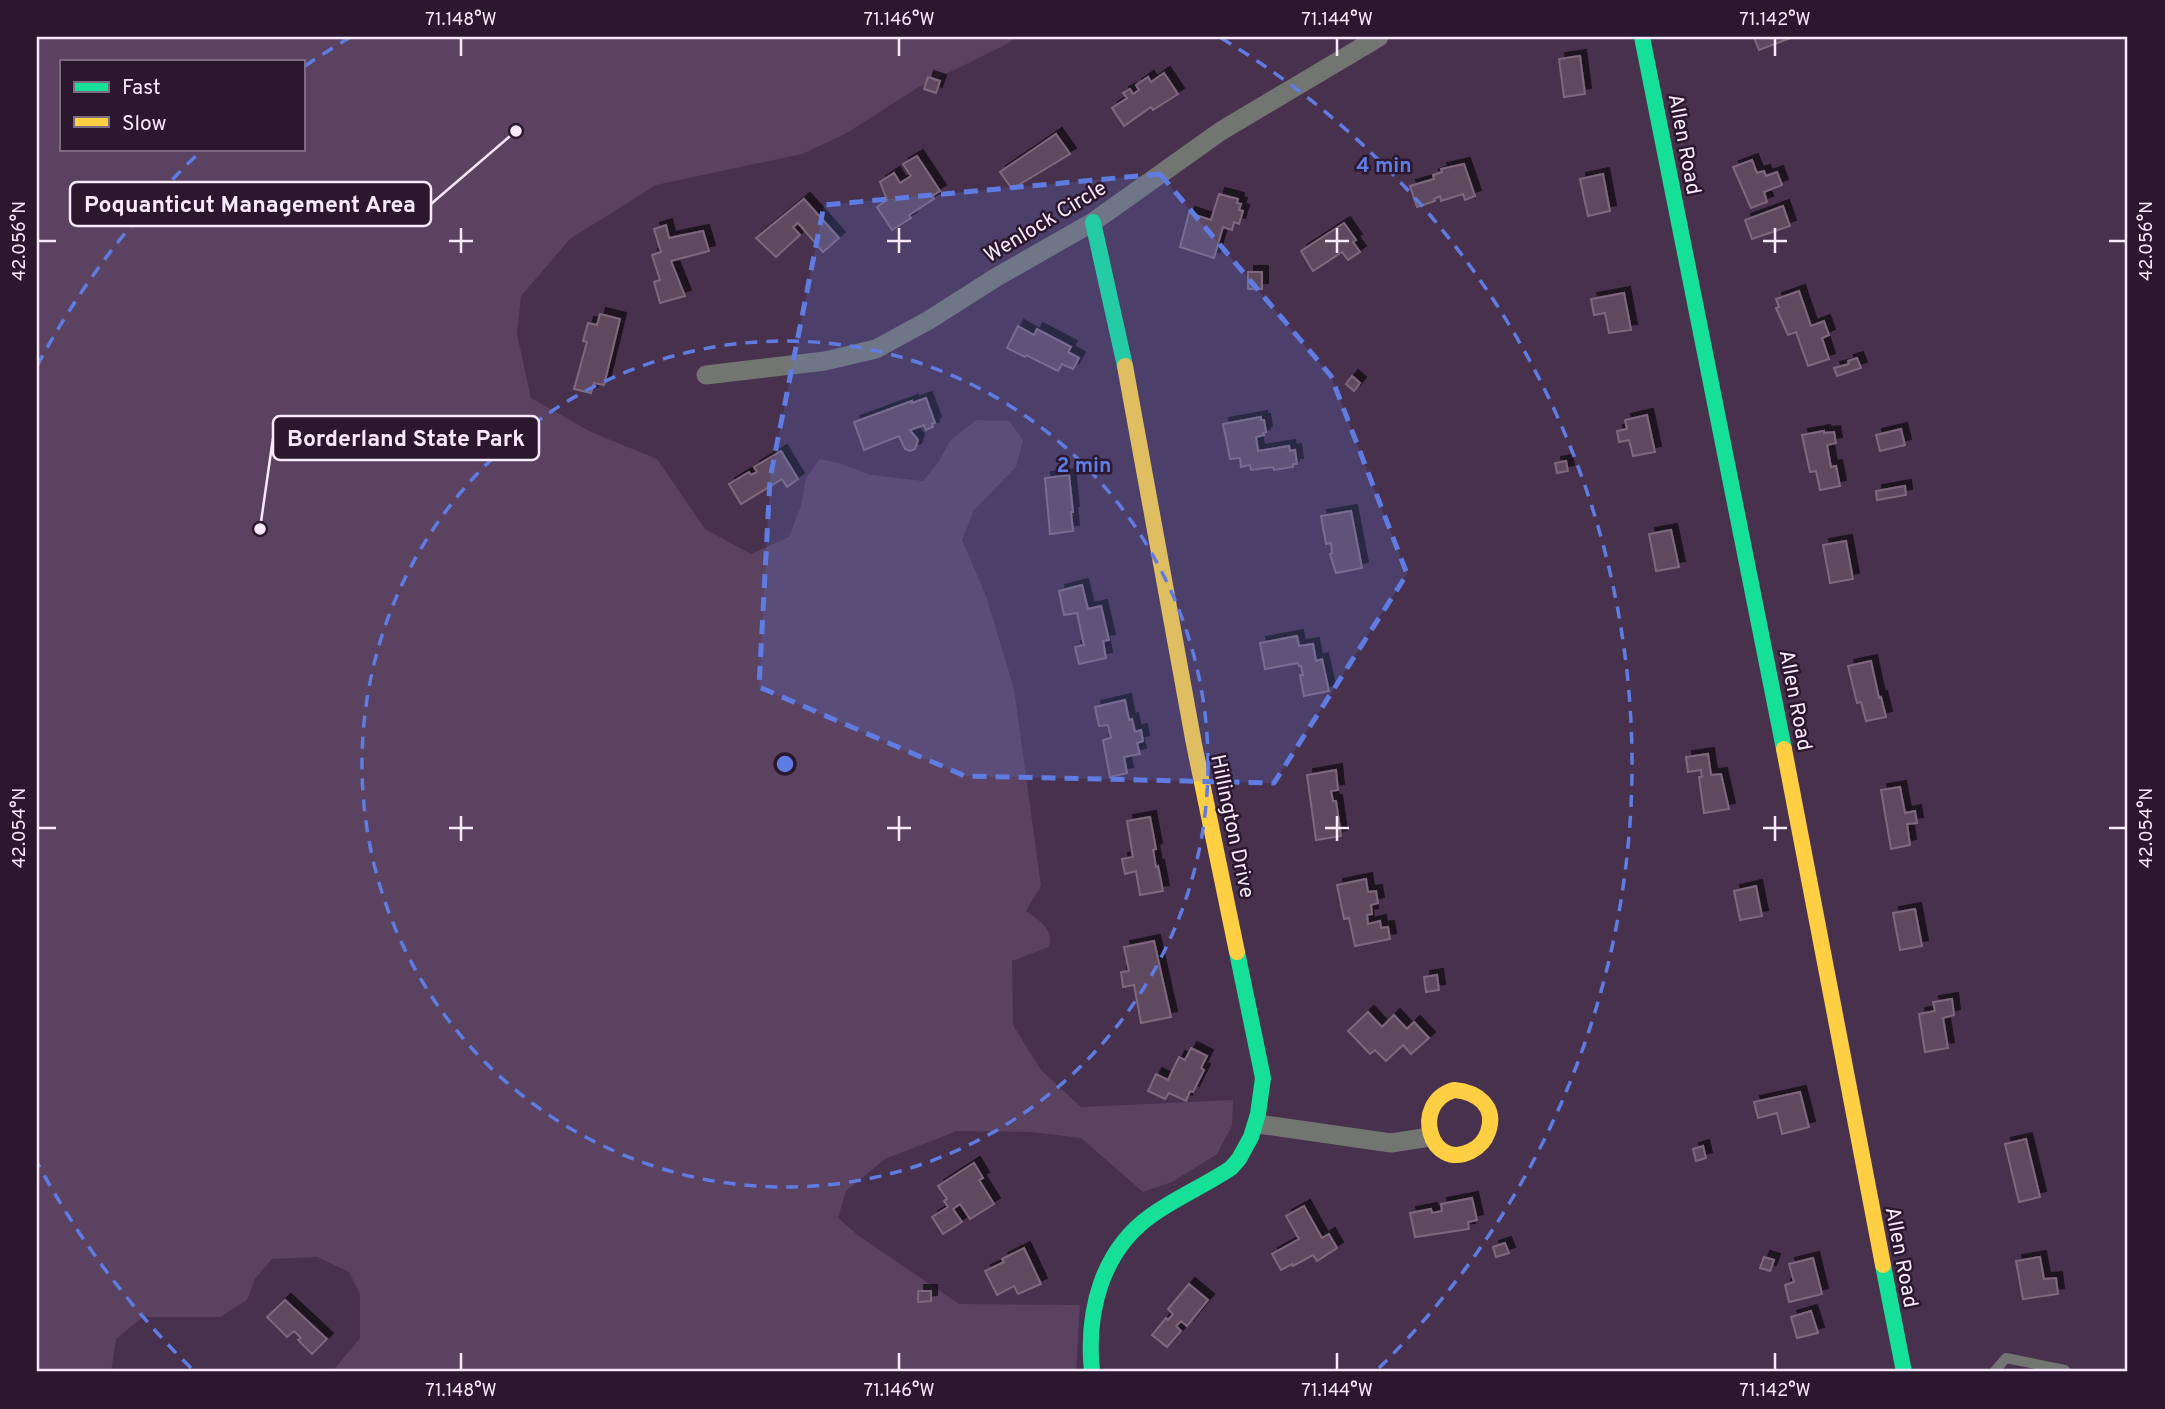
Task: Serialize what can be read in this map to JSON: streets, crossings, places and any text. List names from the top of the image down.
{
  "streets": {
    "street": ["Allen Road", "Wenlock Circle", "Hillington Drive"]
  },
  "crossings": [
    ["Wenlock Circle", "Hillington Drive"]
  ],
  "places": ["Poquanticut Management Area", "Borderland State Park"],
  "legend": ["Fast", "Slow"],
  "coordinates": [
    "71.148°W",
    "71.146°W",
    "71.144°W",
    "71.142°W",
    "42.056°N",
    "42.054°N"
  ],
  "rings": ["4 min", "2 min"]
}
